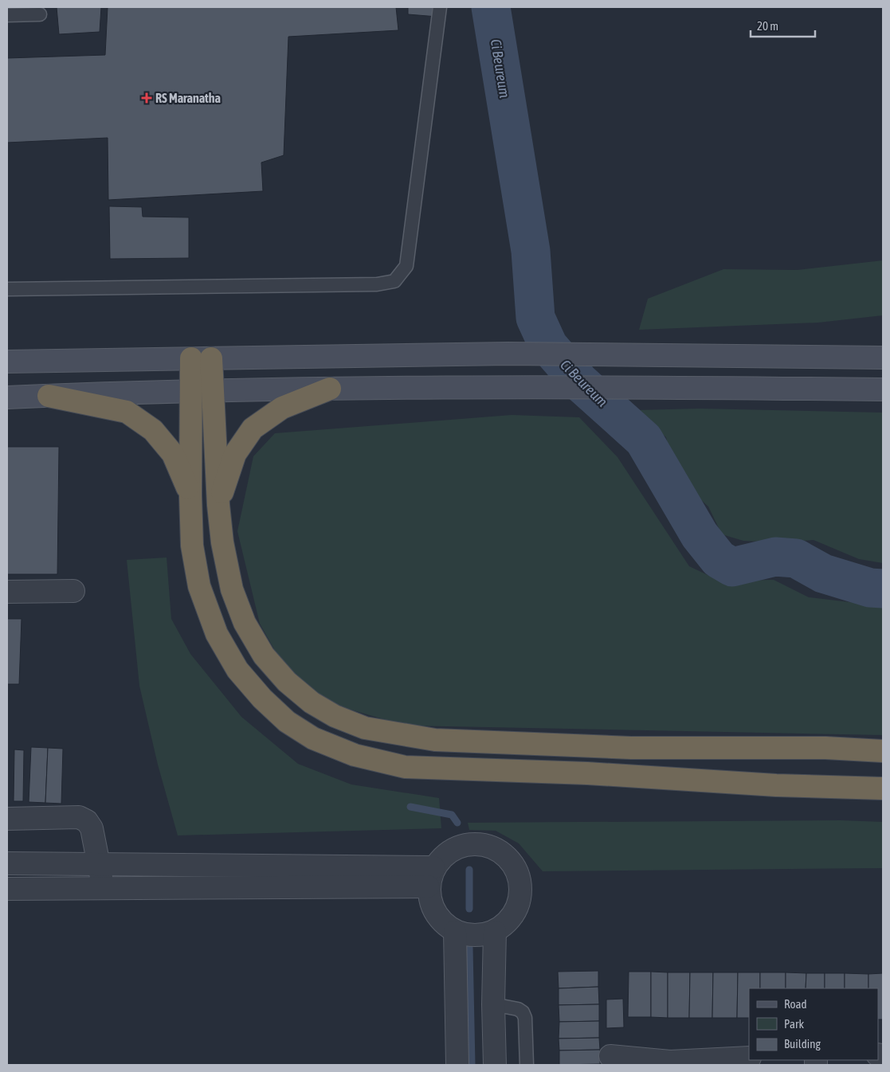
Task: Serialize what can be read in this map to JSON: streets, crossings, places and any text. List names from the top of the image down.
{
  "water": ["Ci Beureum"],
  "places": {
    "health": ["RS Maranatha"]
  },
  "legend": ["Road", "Park", "Building"],
  "scale_bar": "20 m"
}
